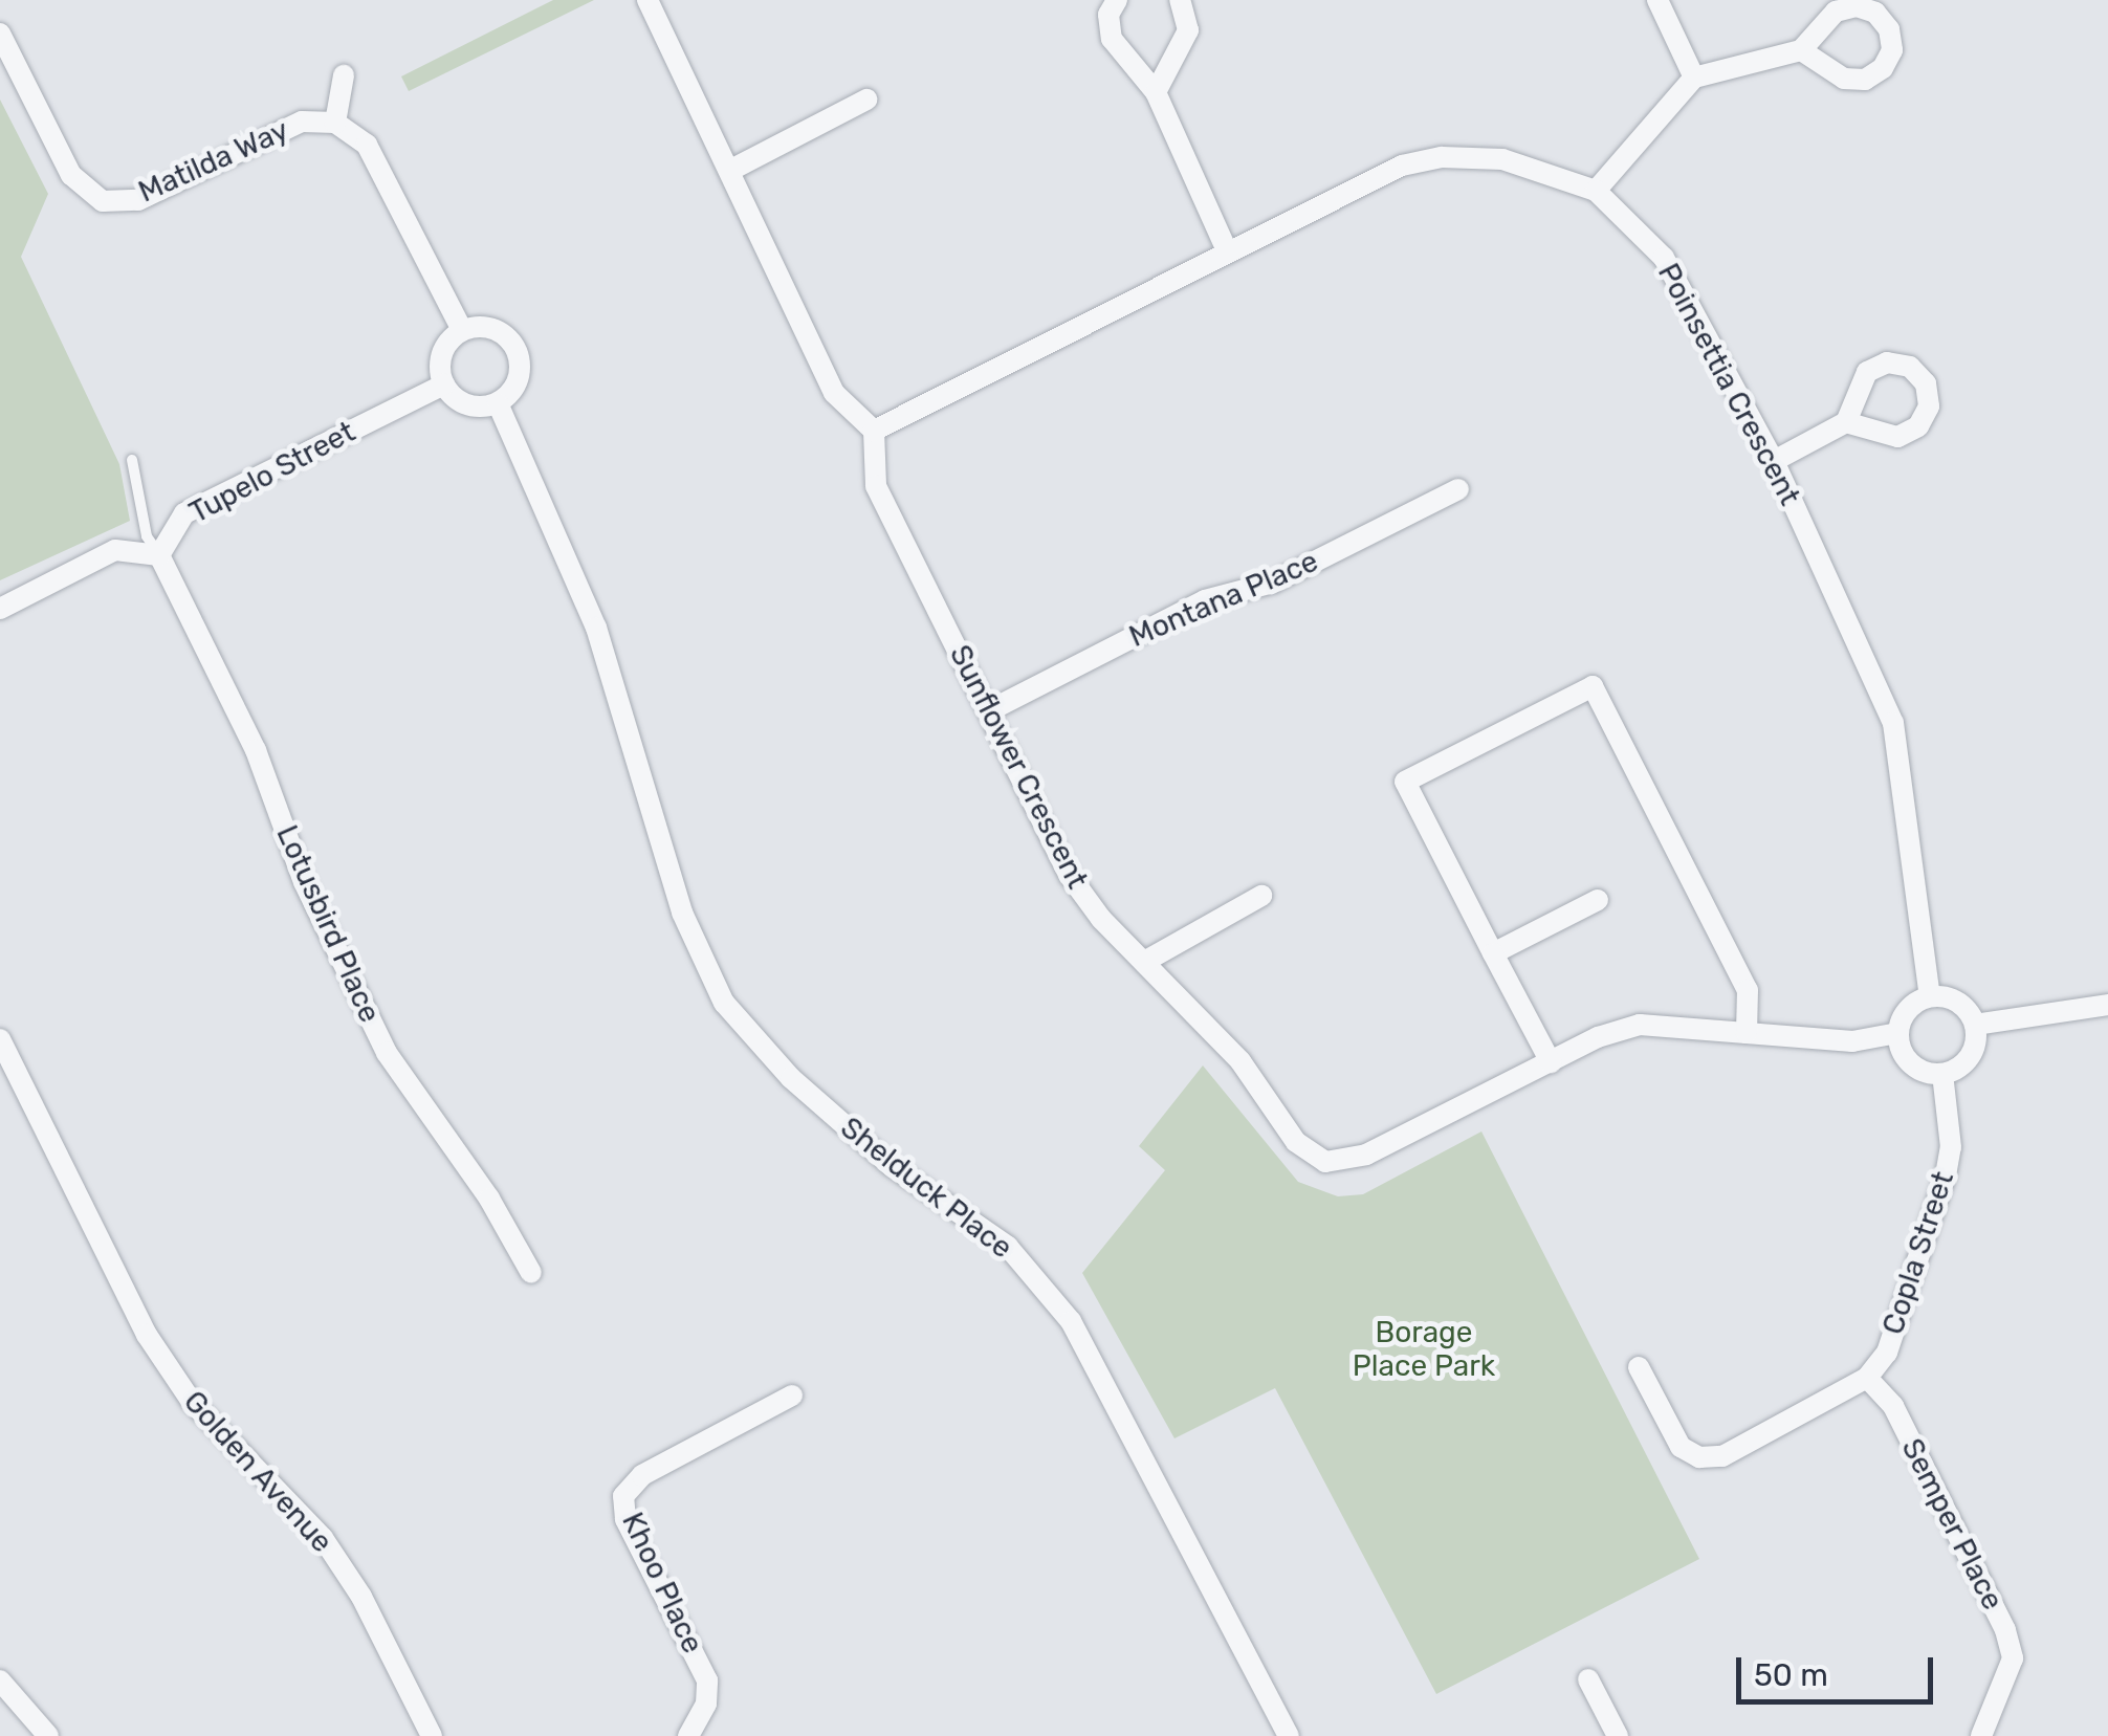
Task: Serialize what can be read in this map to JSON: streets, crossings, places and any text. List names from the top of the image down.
{
  "streets": {
    "street": [
      "Matilda Way",
      "Poinsettia Crescent",
      "Tupelo Street",
      "Montana Place",
      "Sunflower Crescent",
      "Lotusbird Place",
      "Shelduck Place",
      "Copla Street",
      "Golden Avenue",
      "Semper Place",
      "Khoo Place"
    ]
  },
  "crossings": [
    ["Poinsettia Crescent", "Sunflower Crescent"],
    ["Poinsettia Crescent", "Copla Street"],
    ["Tupelo Street", "Lotusbird Place"],
    ["Tupelo Street", "Shelduck Place"],
    ["Montana Place", "Sunflower Crescent"],
    ["Sunflower Crescent", "Copla Street"],
    ["Copla Street", "Semper Place"]
  ],
  "parks": ["Borage Place Park"],
  "scale_bar": "50 m"
}
